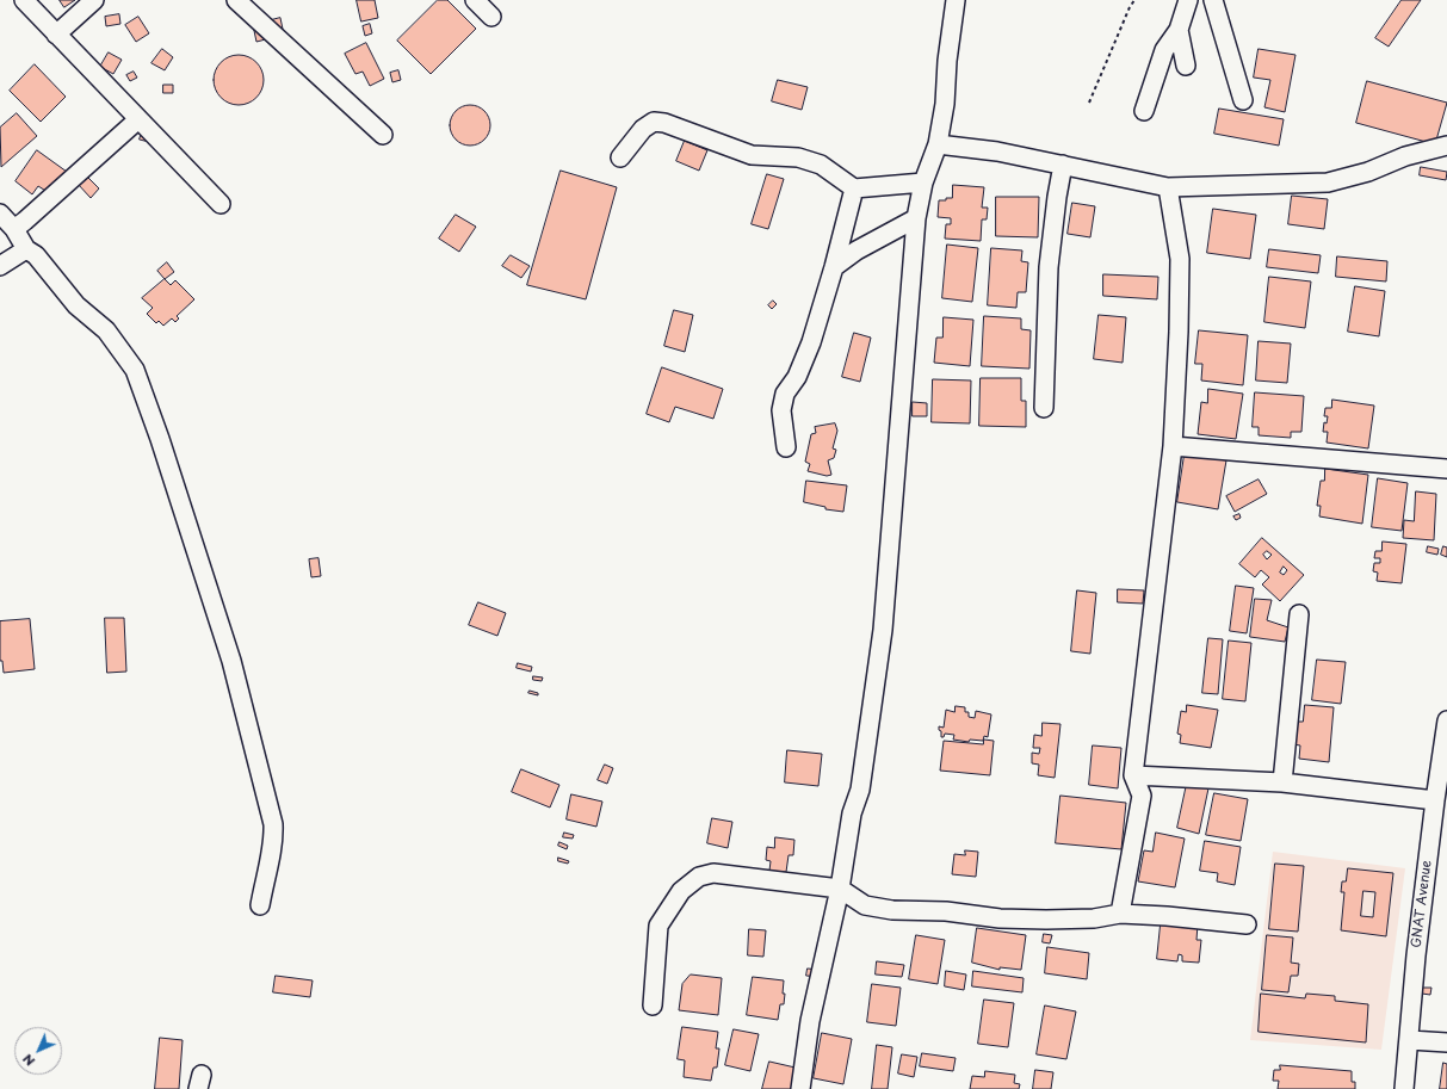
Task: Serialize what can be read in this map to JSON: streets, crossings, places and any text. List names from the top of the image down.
{
  "streets": {
    "street": ["GNAT Avenue"]
  },
  "north": "bottom left"
}
